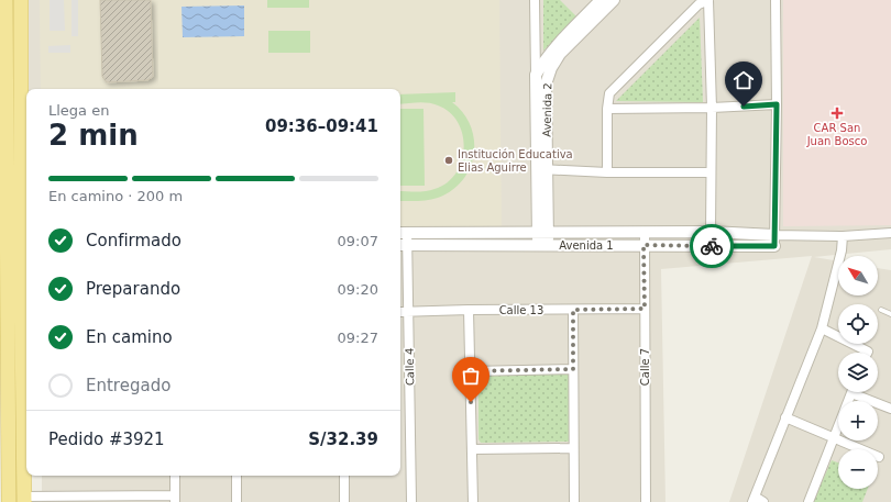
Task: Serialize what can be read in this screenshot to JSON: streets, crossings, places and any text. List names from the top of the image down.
{
  "streets": {
    "street": [
      "Avenida 2",
      "Avenida 1",
      "Calle 13",
      "Calle 4",
      "Calle 7"
    ]
  },
  "crossings": [
    ["Avenida 2", "Avenida 1"],
    ["Avenida 1", "Calle 4"],
    ["Avenida 1", "Calle 7"],
    ["Calle 13", "Calle 4"],
    ["Calle 13", "Calle 7"]
  ],
  "places": {
    "health": ["CAR San Juan Bosco"],
    "other": ["Institución Educativa Elias Aguirre"]
  },
  "north": "top left",
  "page": {
    "heading": ["2 min", "Llega en", "09:36–09:41"],
    "panel": ["Pedido #3921", "S/32.39"],
    "bar": "En camino · 200 m",
    "list": [
      ["Confirmado", "09:07"],
      ["Preparando", "09:20"],
      ["En camino", "09:27"],
      "Entregado"
    ],
    "map_buttons": ["+", "−"]
  }
}
